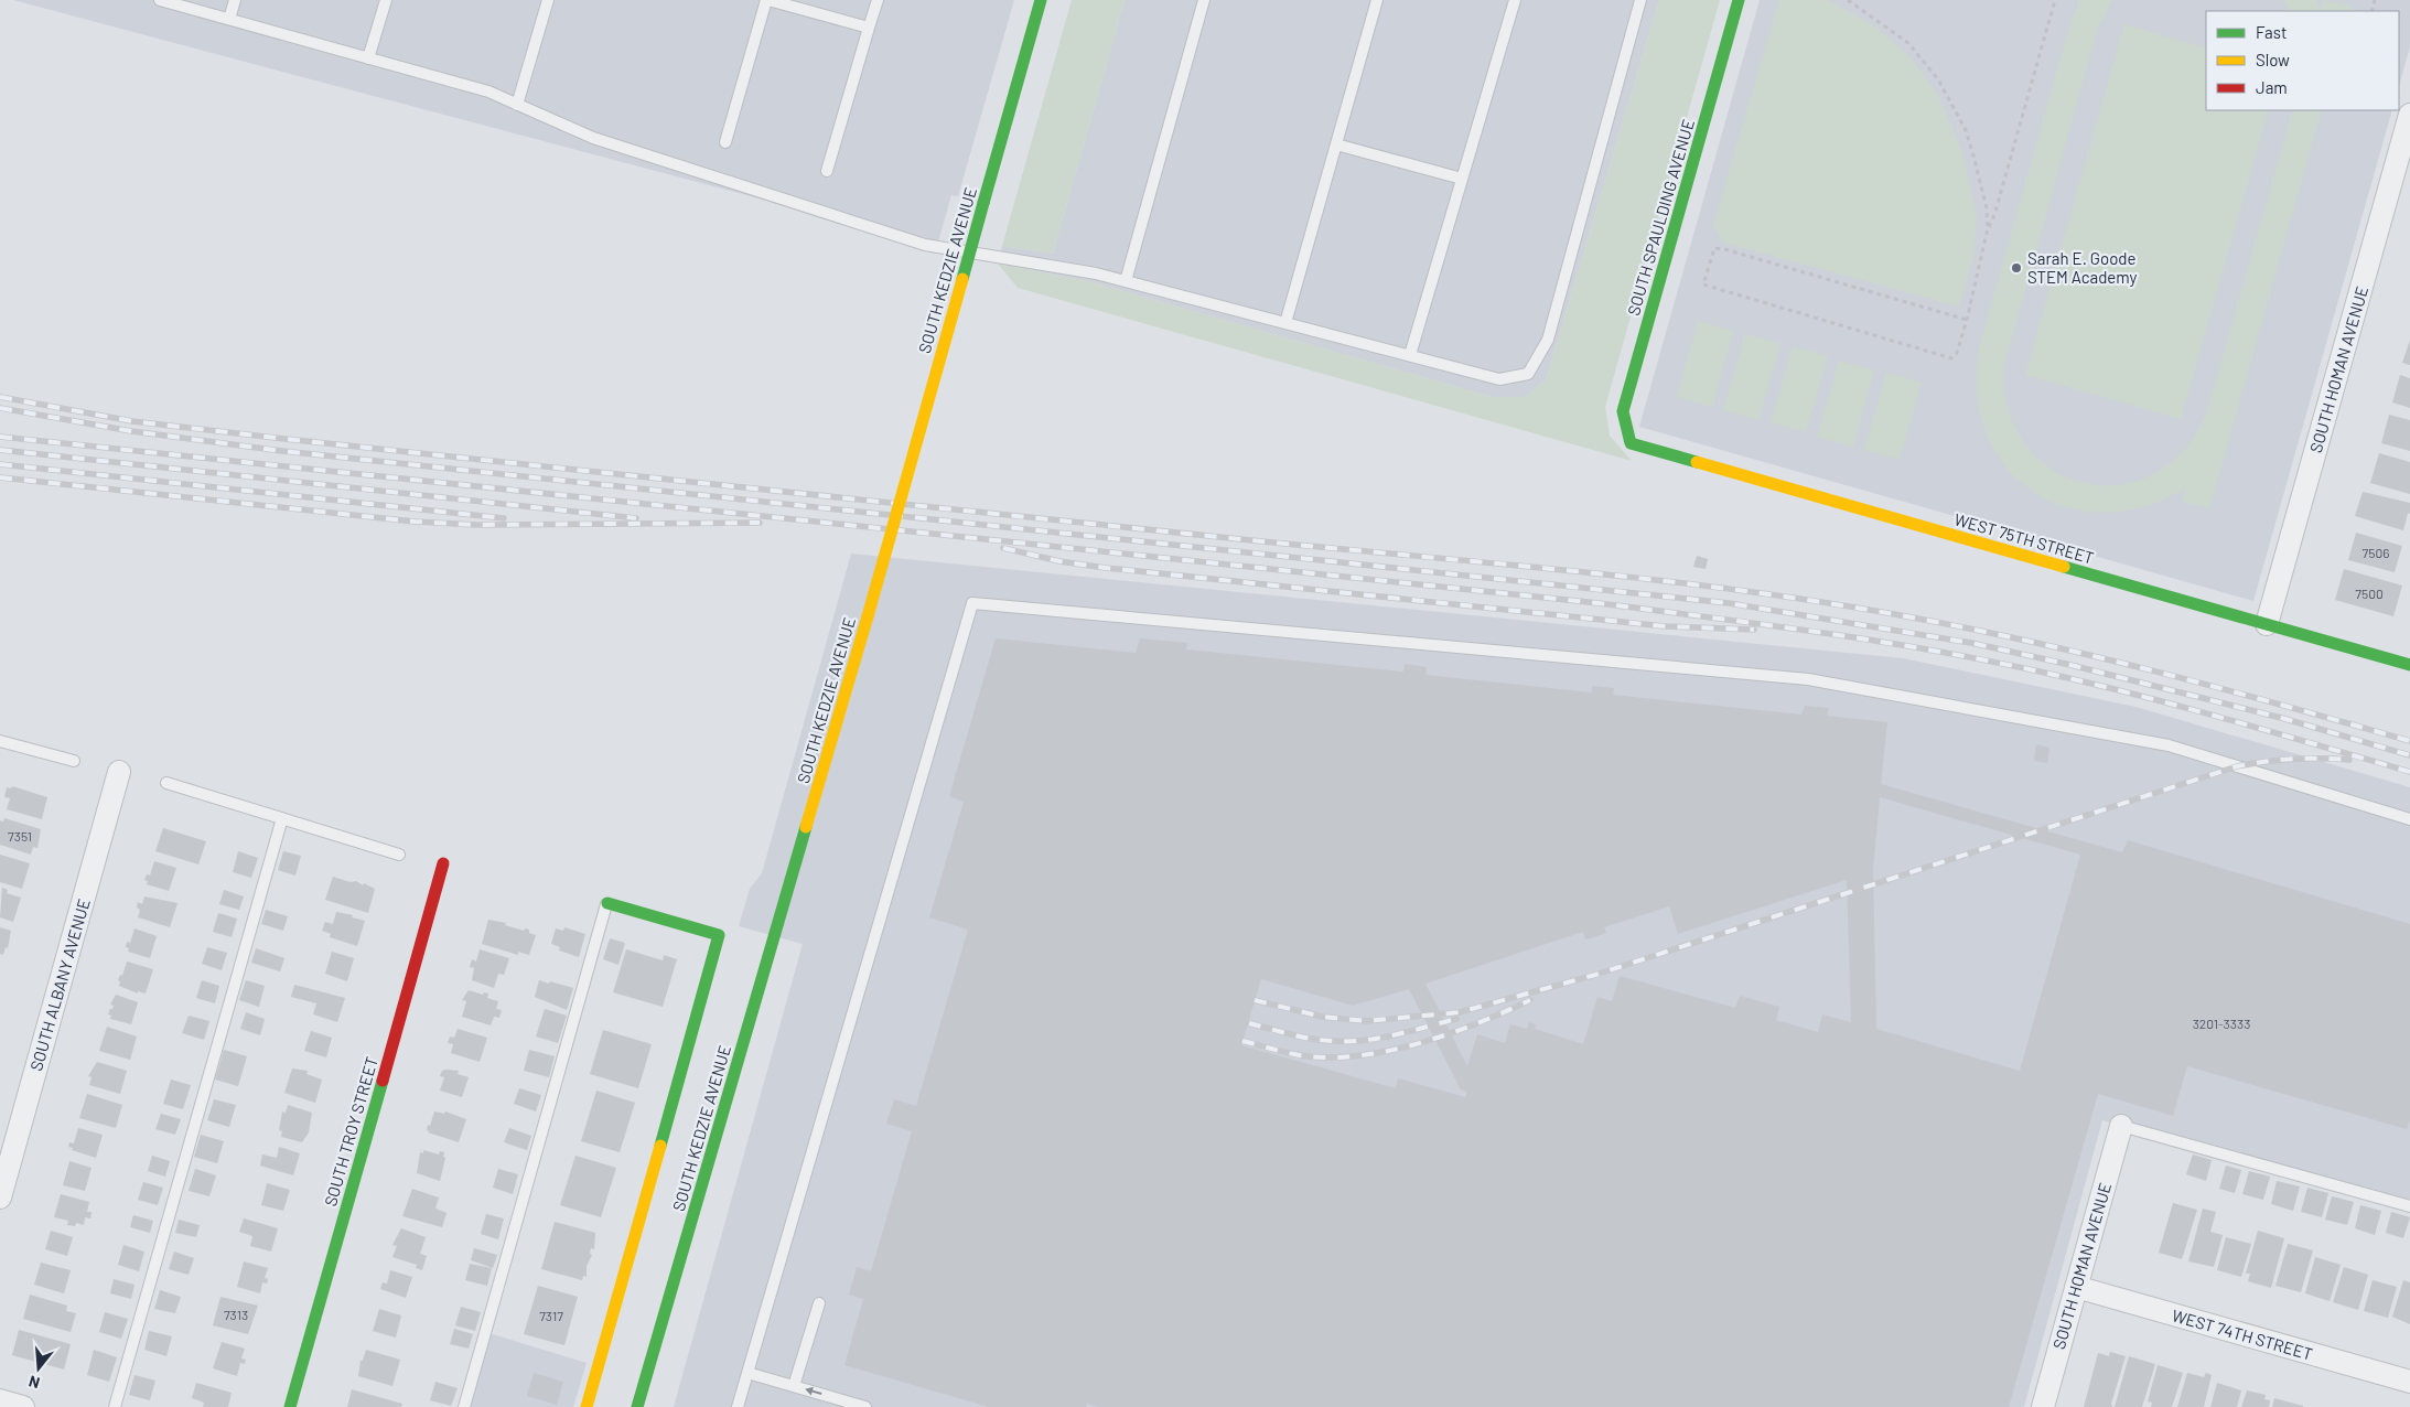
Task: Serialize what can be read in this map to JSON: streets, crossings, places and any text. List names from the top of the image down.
{
  "streets": {
    "street": [
      "SOUTH SPAULDING AVENUE",
      "SOUTH KEDZIE AVENUE",
      "SOUTH HOMAN AVENUE",
      "WEST 75TH STREET",
      "SOUTH ALBANY AVENUE",
      "SOUTH TROY STREET",
      "WEST 74TH STREET"
    ]
  },
  "crossings": [
    ["SOUTH SPAULDING AVENUE", "WEST 75TH STREET"],
    ["SOUTH HOMAN AVENUE", "WEST 75TH STREET"],
    ["SOUTH HOMAN AVENUE", "WEST 74TH STREET"]
  ],
  "places": ["Sarah E. Goode STEM Academy"],
  "house_numbers": [
    "7506",
    "7500",
    "7351",
    "3201-3333",
    "7313",
    "7317"
  ],
  "legend": ["Fast", "Slow", "Jam"],
  "north": "bottom"
}
